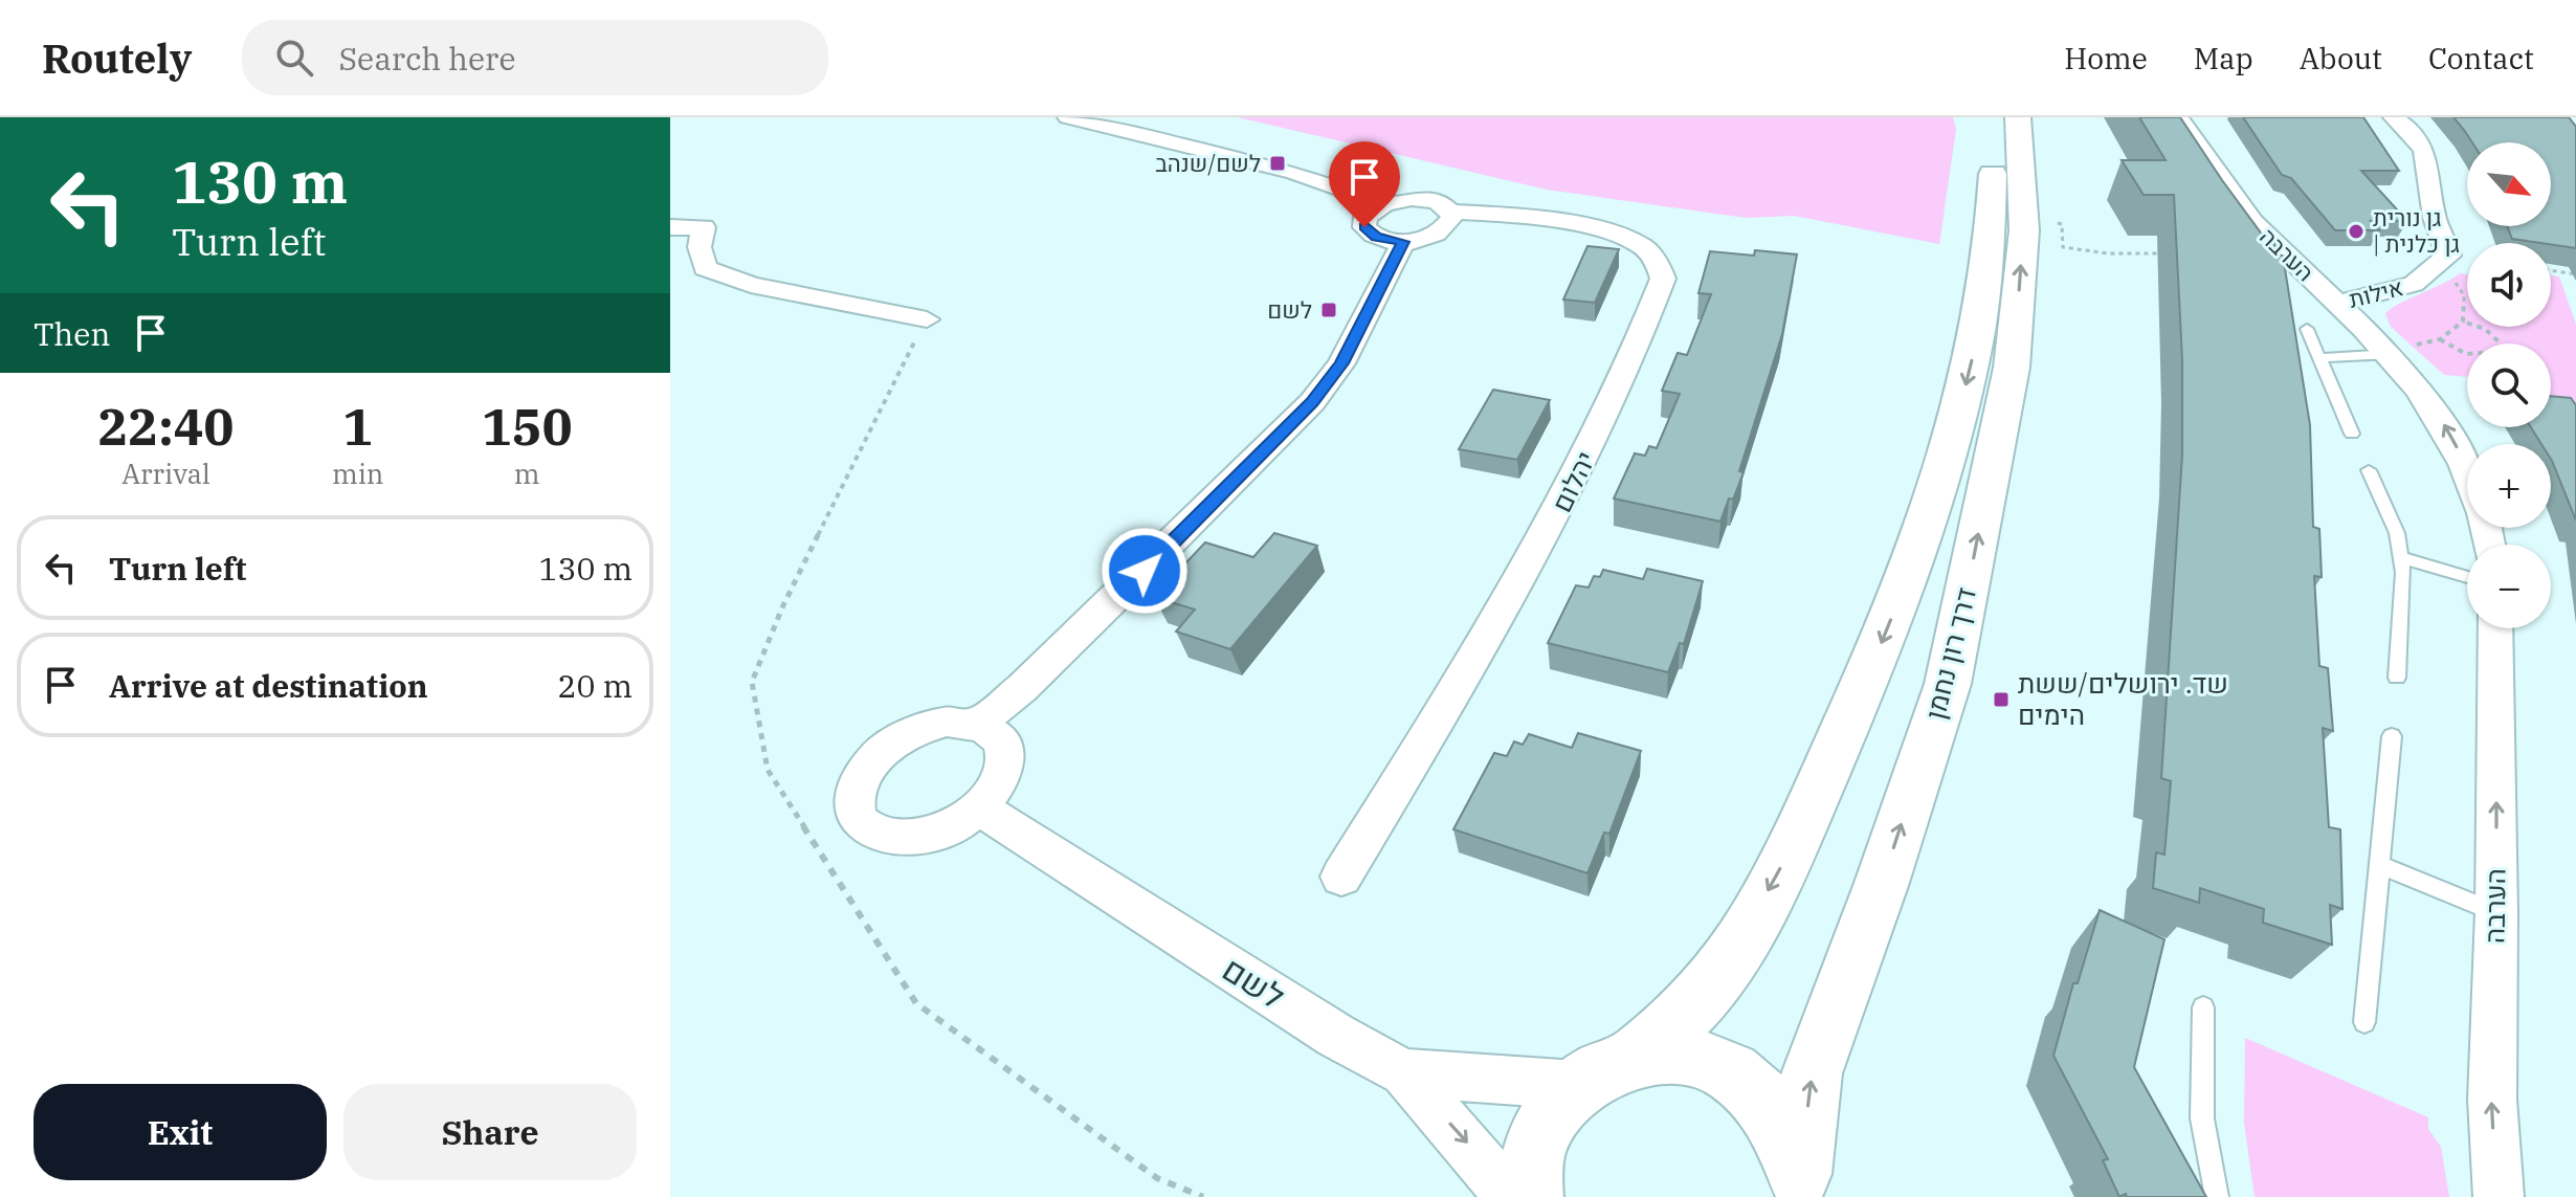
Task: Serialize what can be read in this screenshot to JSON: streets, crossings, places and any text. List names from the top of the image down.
{
  "streets": {
    "main road": ["דרך רון נחמן"],
    "street": [
      "הערבה",
      "אילות",
      "יהלום",
      "לשם"
    ]
  },
  "crossings": [
    ["הערבה", "אילות"]
  ],
  "one_way": ["הערבה"],
  "places": {
    "transit": ["לשם/שנהב", "לשם", "שד. ירושלים/ששת הימים"],
    "other": ["גן נורית | גן כלנית"]
  },
  "north": "bottom right",
  "page": {
    "header": "Routely",
    "search": "Search here",
    "nav": [
      "Home",
      "Map",
      "About",
      "Contact"
    ],
    "turn": ["130 m", "Turn left"],
    "map_buttons": ["+", "−"],
    "then": "Then",
    "eta": [
      "22:40",
      "Arrival",
      "1",
      "min",
      "150",
      "m"
    ],
    "list": [
      {
        "name": "Turn left",
        "value": "130 m"
      },
      {
        "name": "Arrive at destination",
        "value": "20 m"
      }
    ],
    "buttons": ["Exit", "Share"]
  }
}
